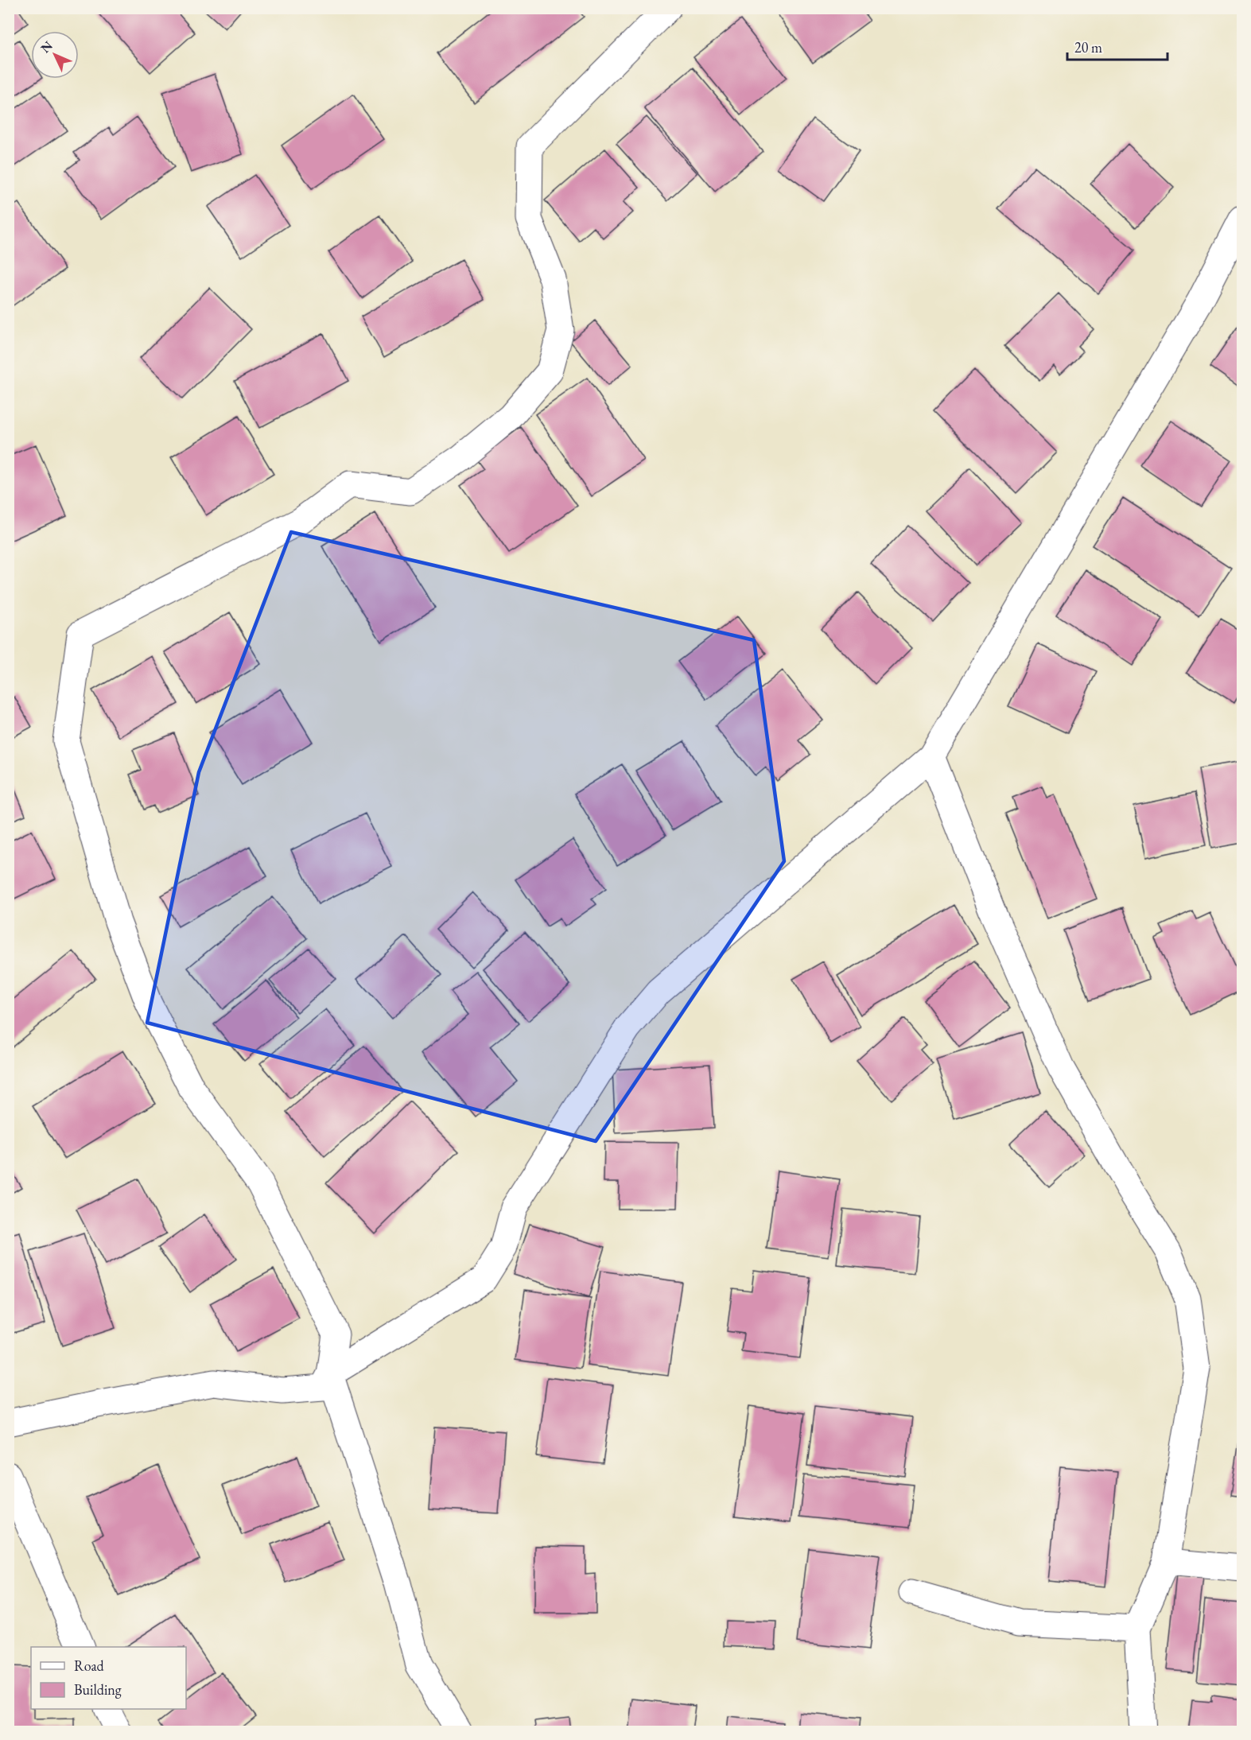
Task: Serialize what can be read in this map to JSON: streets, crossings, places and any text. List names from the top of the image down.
{
  "legend": ["Road", "Building"],
  "scale_bar": "20 m",
  "north": "top left"
}
